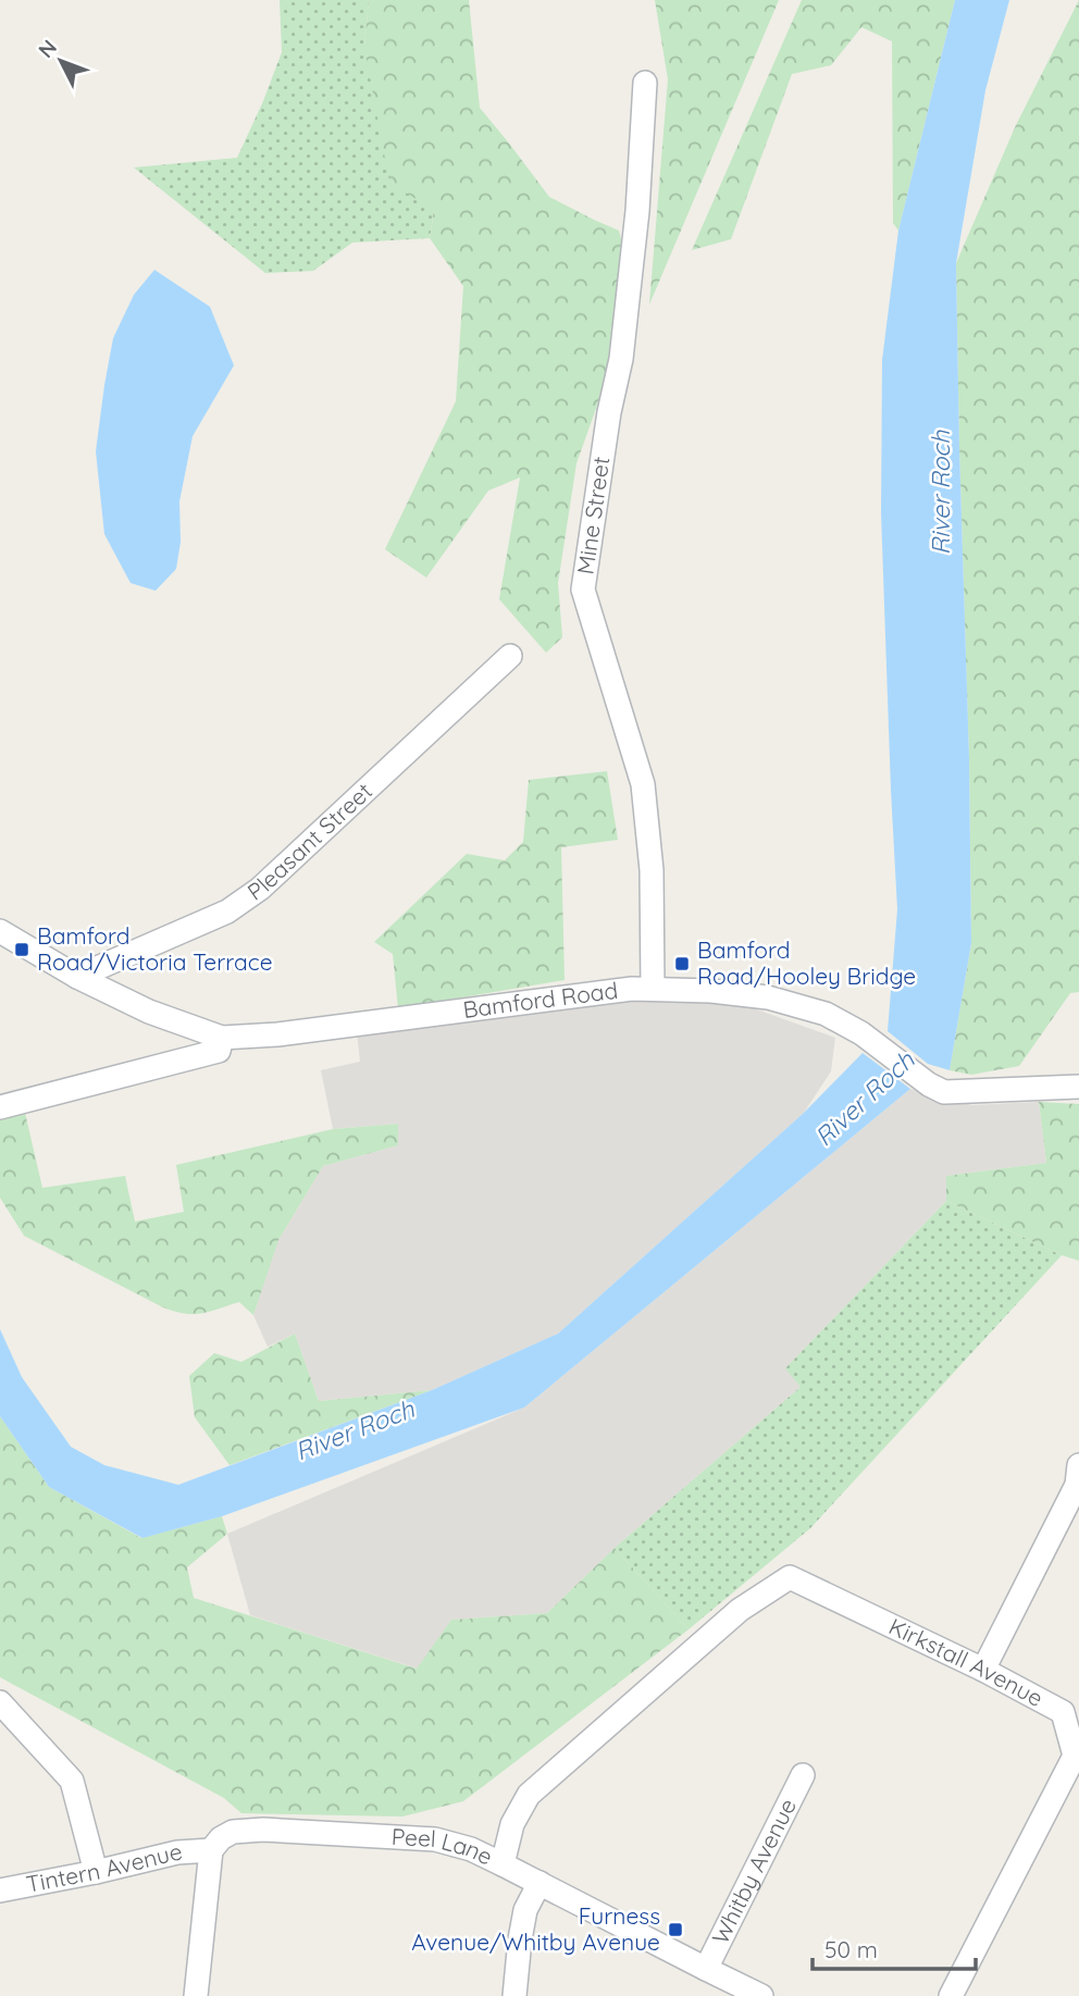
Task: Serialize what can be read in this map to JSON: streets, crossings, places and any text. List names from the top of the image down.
{
  "streets": {
    "street": [
      "Mine Street",
      "Pleasant Street",
      "Bamford Road",
      "Kirkstall Avenue",
      "Peel Lane",
      "Tintern Avenue",
      "Whitby Avenue"
    ]
  },
  "crossings": [
    ["Mine Street", "Bamford Road"],
    ["Pleasant Street", "Bamford Road"],
    ["Kirkstall Avenue", "Peel Lane"],
    ["Peel Lane", "Tintern Avenue"]
  ],
  "water": ["River Roch"],
  "places": {
    "transit": ["Bamford Road/Victoria Terrace", "Bamford Road/Hooley Bridge", "Furness Avenue/Whitby Avenue"]
  },
  "scale_bar": "50 m",
  "north": "top left"
}
